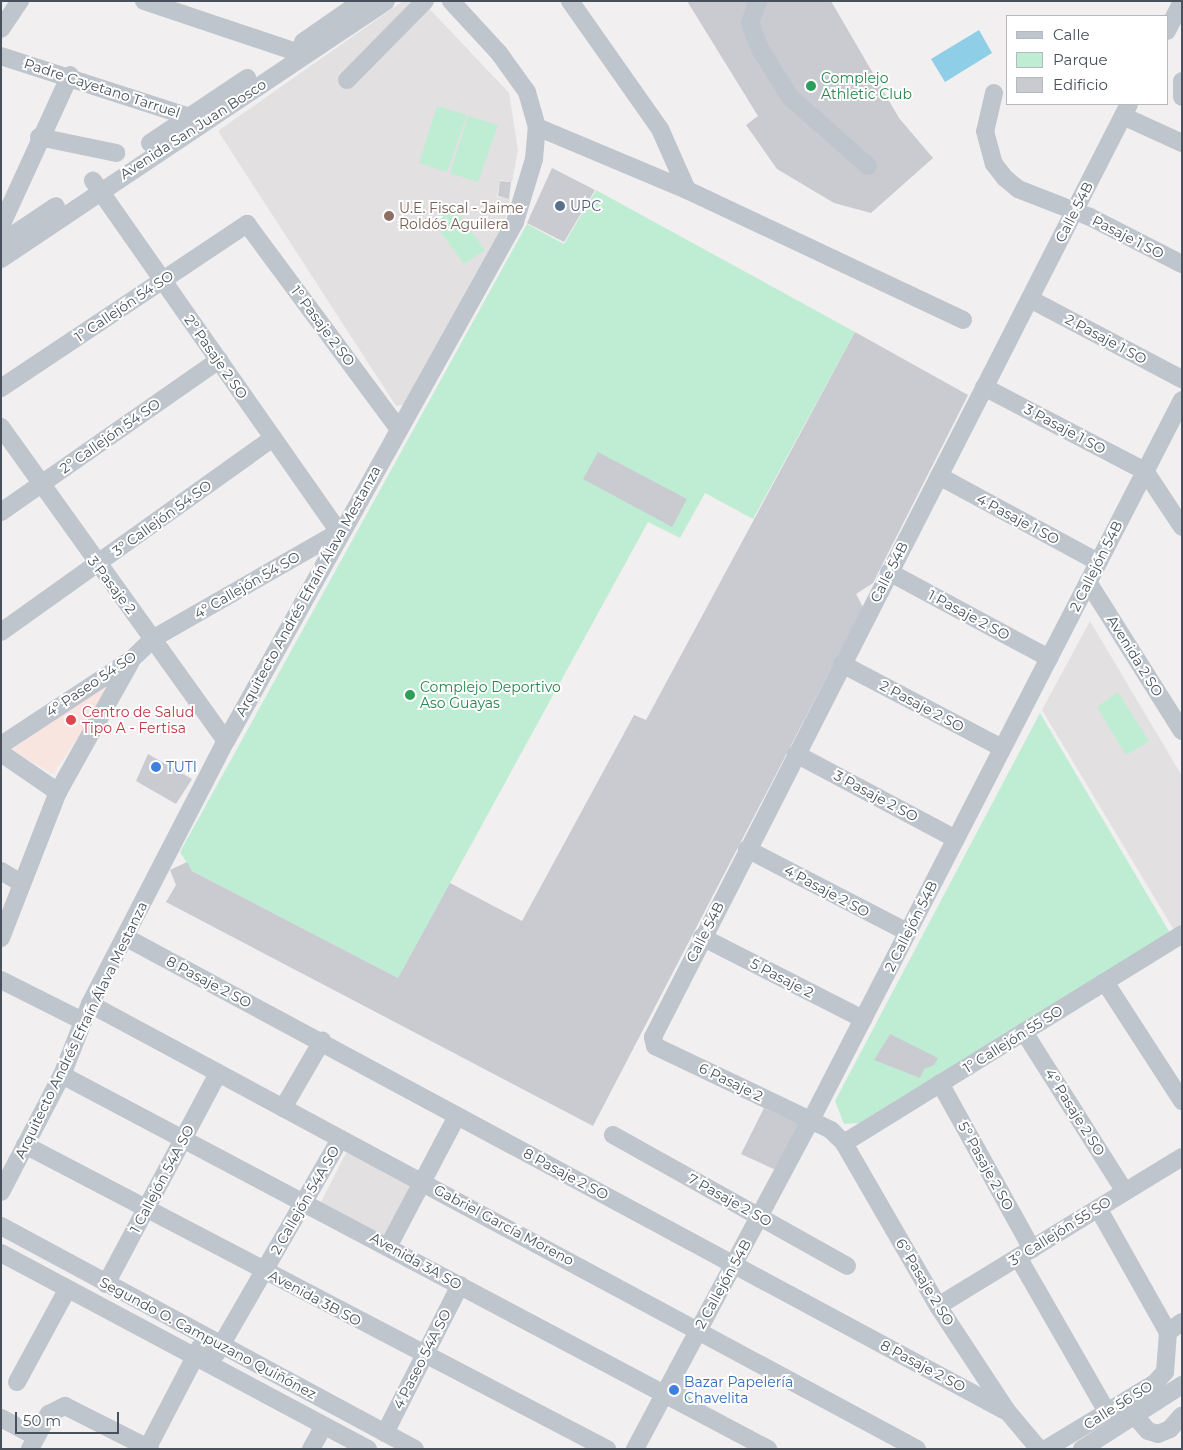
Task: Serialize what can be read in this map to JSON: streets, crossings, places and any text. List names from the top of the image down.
{
  "streets": {
    "street": [
      "Padre Cayetano Tarruel",
      "Avenida San Juan Bosco",
      "Calle 54B",
      "Pasaje 1 SO",
      "1º Callejón 54 SO",
      "1º Pasaje 2 SO",
      "2 Pasaje 1 SO",
      "2º Pasaje 2 SO",
      "3 Pasaje 1 SO",
      "2º Callejón 54 SO",
      "3º Callejón 54 SO",
      "4 Pasaje 1 SO",
      "2 Callejón 54B",
      "3 Pasaje 2",
      "4º Callejón 54 SO",
      "Arquitecto Andrés Efraín Álava Mestanza",
      "1 Pasaje 2 SO",
      "Avenida 2 SO",
      "4º Paseo 54 SO",
      "2 Pasaje 2 SO",
      "3 Pasaje 2 SO",
      "4 Pasaje 2 SO",
      "5 Pasaje 2",
      "8 Pasaje 2 SO",
      "1º Callejón 55 SO",
      "6 Pasaje 2",
      "4º Pasaje 2 SO",
      "5º Pasaje 2 SO",
      "1 Callejón 54A SO",
      "2 Callejón 54A SO",
      "7 Pasaje 2 SO",
      "Gabriel García Moreno",
      "3º Callejón 55 SO",
      "Avenida 3A SO",
      "6º Pasaje 2 SO",
      "Avenida 3B SO",
      "Segundo O. Campuzano Quiñónez",
      "4 Paseo 54A SO",
      "Calle 56 SO"
    ]
  },
  "crossings": [
    ["Padre Cayetano Tarruel", "Avenida San Juan Bosco"],
    ["Avenida San Juan Bosco", "2º Pasaje 2 SO"],
    ["Calle 54B", "Pasaje 1 SO"],
    ["Calle 54B", "2 Pasaje 1 SO"],
    ["Calle 54B", "3 Pasaje 1 SO"],
    ["Calle 54B", "4 Pasaje 1 SO"],
    ["Calle 54B", "1 Pasaje 2 SO"],
    ["Calle 54B", "2 Pasaje 2 SO"],
    ["Calle 54B", "3 Pasaje 2 SO"],
    ["Calle 54B", "4 Pasaje 2 SO"],
    ["Calle 54B", "5 Pasaje 2"],
    ["Calle 54B", "6 Pasaje 2"],
    ["1º Callejón 54 SO", "1º Pasaje 2 SO"],
    ["1º Callejón 54 SO", "2º Pasaje 2 SO"],
    ["1º Pasaje 2 SO", "Arquitecto Andrés Efraín Álava Mestanza"],
    ["2º Pasaje 2 SO", "2º Callejón 54 SO"],
    ["2º Pasaje 2 SO", "3º Callejón 54 SO"],
    ["2º Pasaje 2 SO", "4º Callejón 54 SO"],
    ["2º Pasaje 2 SO", "Arquitecto Andrés Efraín Álava Mestanza"],
    ["3 Pasaje 1 SO", "2 Callejón 54B"],
    ["2º Callejón 54 SO", "3 Pasaje 2"],
    ["3º Callejón 54 SO", "3 Pasaje 2"],
    ["4 Pasaje 1 SO", "2 Callejón 54B"],
    ["2 Callejón 54B", "1 Pasaje 2 SO"],
    ["2 Callejón 54B", "Avenida 2 SO"],
    ["2 Callejón 54B", "2 Pasaje 2 SO"],
    ["2 Callejón 54B", "3 Pasaje 2 SO"],
    ["2 Callejón 54B", "4 Pasaje 2 SO"],
    ["2 Callejón 54B", "5 Pasaje 2"],
    ["2 Callejón 54B", "8 Pasaje 2 SO"],
    ["2 Callejón 54B", "6 Pasaje 2"],
    ["2 Callejón 54B", "7 Pasaje 2 SO"],
    ["2 Callejón 54B", "Gabriel García Moreno"],
    ["2 Callejón 54B", "Avenida 3A SO"],
    ["2 Callejón 54B", "6º Pasaje 2 SO"],
    ["3 Pasaje 2", "4º Callejón 54 SO"],
    ["3 Pasaje 2", "Arquitecto Andrés Efraín Álava Mestanza"],
    ["3 Pasaje 2", "4º Paseo 54 SO"],
    ["4º Callejón 54 SO", "Arquitecto Andrés Efraín Álava Mestanza"],
    ["4º Callejón 54 SO", "4º Paseo 54 SO"],
    ["Arquitecto Andrés Efraín Álava Mestanza", "8 Pasaje 2 SO"],
    ["Arquitecto Andrés Efraín Álava Mestanza", "Gabriel García Moreno"],
    ["Arquitecto Andrés Efraín Álava Mestanza", "Avenida 3A SO"],
    ["Arquitecto Andrés Efraín Álava Mestanza", "Avenida 3B SO"],
    ["8 Pasaje 2 SO", "6º Pasaje 2 SO"],
    ["1º Callejón 55 SO", "4º Pasaje 2 SO"],
    ["1º Callejón 55 SO", "5º Pasaje 2 SO"],
    ["1º Callejón 55 SO", "6º Pasaje 2 SO"],
    ["6 Pasaje 2", "6º Pasaje 2 SO"],
    ["4º Pasaje 2 SO", "3º Callejón 55 SO"],
    ["5º Pasaje 2 SO", "3º Callejón 55 SO"],
    ["5º Pasaje 2 SO", "Calle 56 SO"],
    ["1 Callejón 54A SO", "Gabriel García Moreno"],
    ["1 Callejón 54A SO", "Avenida 3A SO"],
    ["1 Callejón 54A SO", "Avenida 3B SO"],
    ["1 Callejón 54A SO", "Segundo O. Campuzano Quiñónez"],
    ["2 Callejón 54A SO", "Gabriel García Moreno"],
    ["2 Callejón 54A SO", "Avenida 3A SO"],
    ["2 Callejón 54A SO", "Avenida 3B SO"],
    ["2 Callejón 54A SO", "Segundo O. Campuzano Quiñónez"],
    ["3º Callejón 55 SO", "6º Pasaje 2 SO"],
    ["Avenida 3A SO", "4 Paseo 54A SO"],
    ["Avenida 3B SO", "4 Paseo 54A SO"],
    ["Segundo O. Campuzano Quiñónez", "4 Paseo 54A SO"]
  ],
  "places": [
    "Complejo Athletic Club",
    "UPC",
    "U.E. Fiscal - Jaime Roldós Aguilera",
    "Complejo Deportivo Aso Guayas",
    "Centro de Salud Tipo A - Fertisa",
    "TUTI",
    "Bazar Papelería Chavelita"
  ],
  "legend": ["Calle", "Parque", "Edificio"],
  "scale_bar": "50 m"
}
